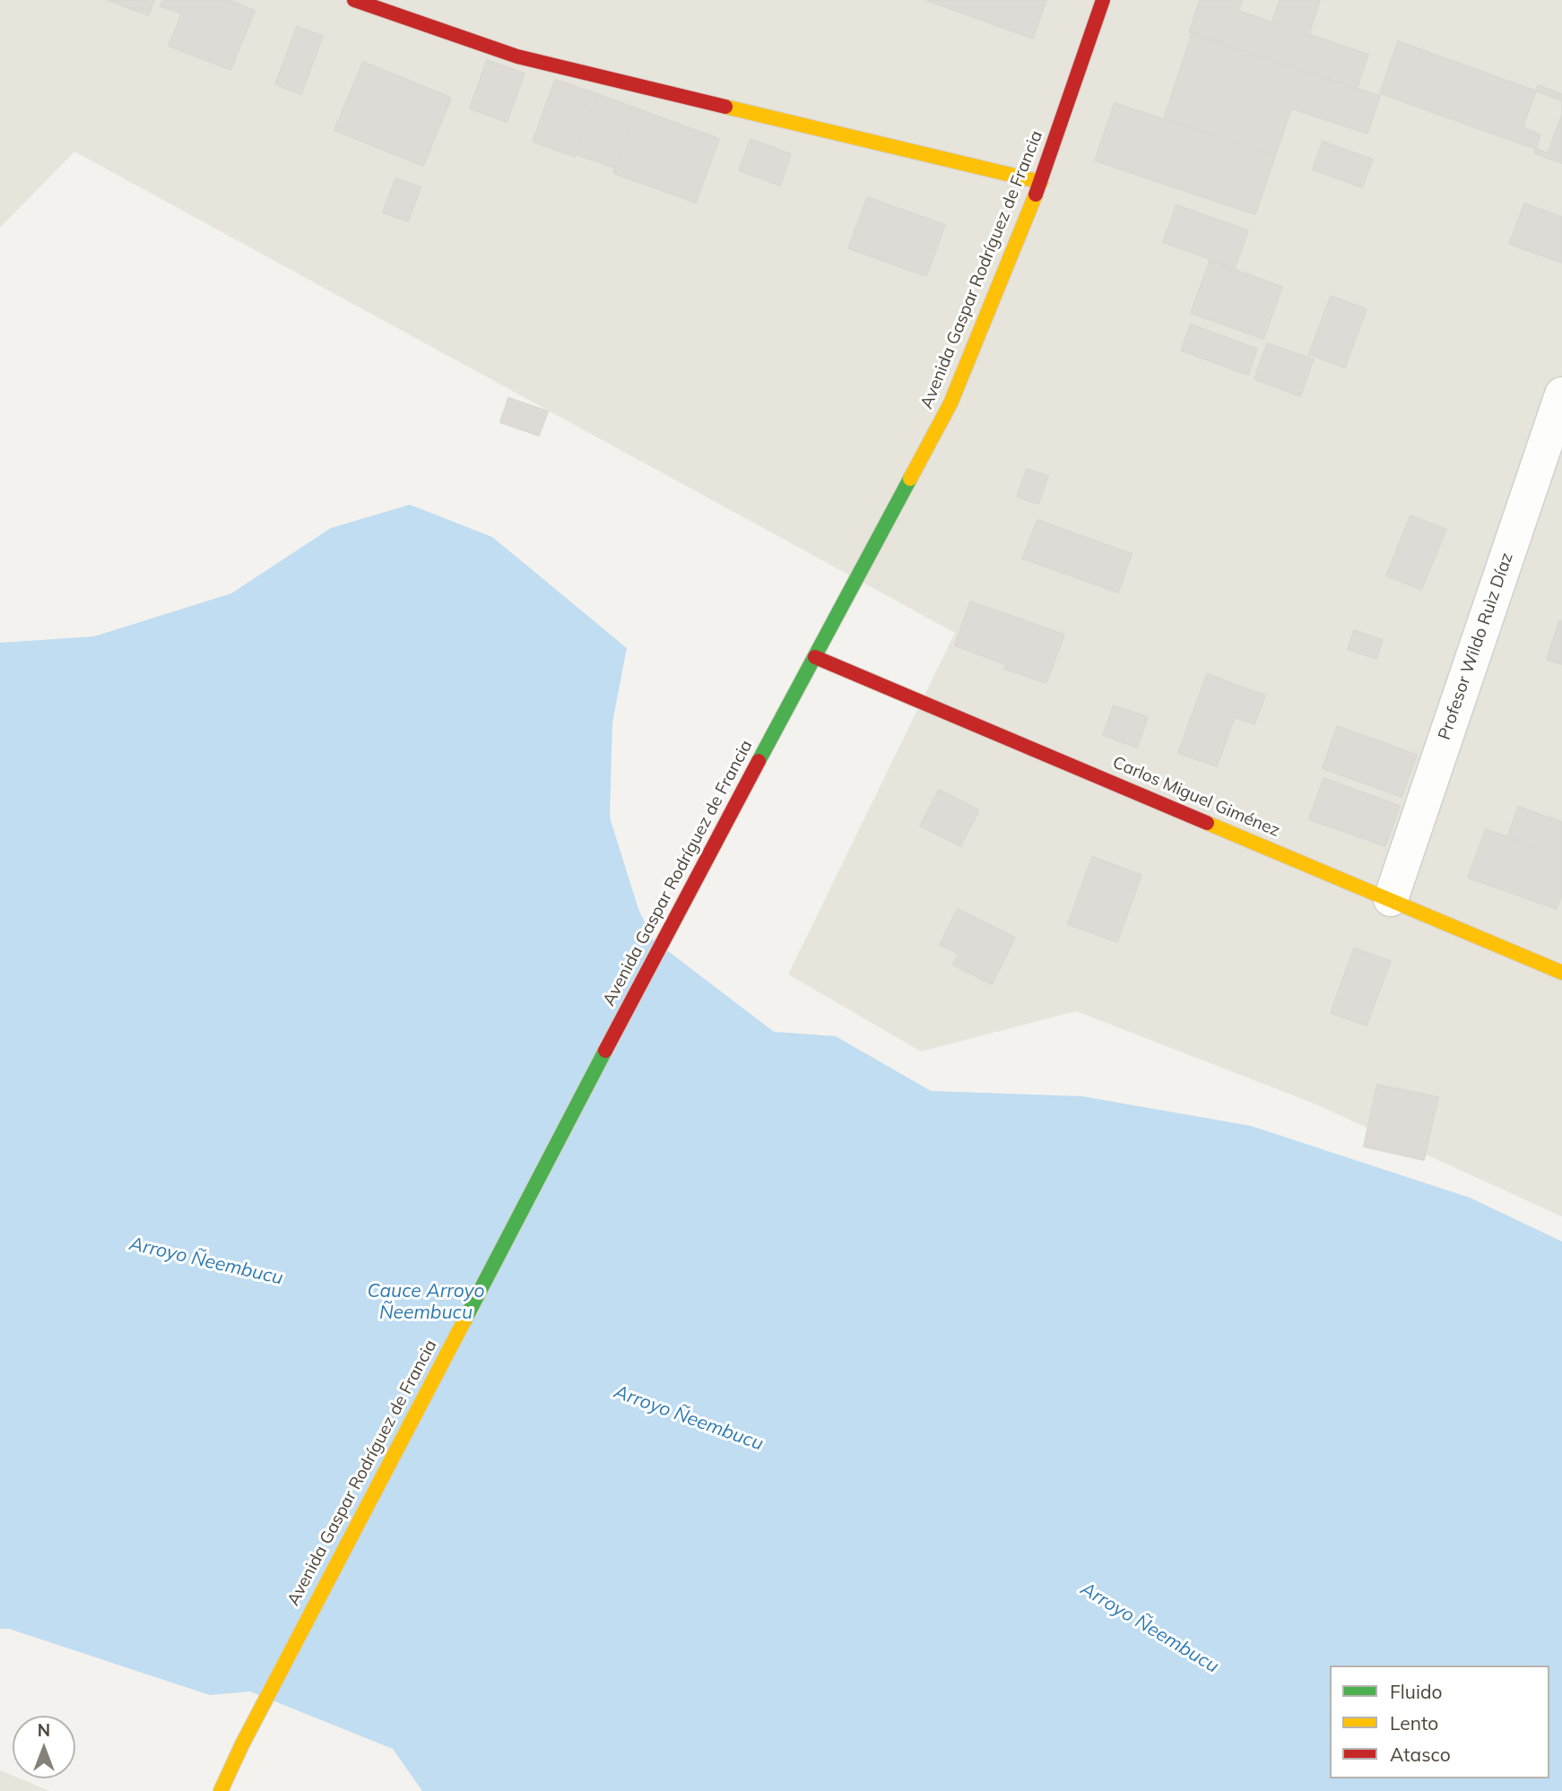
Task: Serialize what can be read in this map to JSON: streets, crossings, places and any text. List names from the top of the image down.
{
  "streets": {
    "main road": ["Avenida Gaspar Rodríguez de Francia", "Carlos Miguel Giménez"],
    "street": ["Profesor Wildo Ruìz Díaz"]
  },
  "crossings": [
    ["Avenida Gaspar Rodríguez de Francia", "Carlos Miguel Giménez"],
    ["Profesor Wildo Ruìz Díaz", "Carlos Miguel Giménez"]
  ],
  "water": ["Arroyo Ñeembucu", "Cauce Arroyo Ñeembucu"],
  "legend": ["Fluido", "Lento", "Atasco"],
  "north": "top"
}
